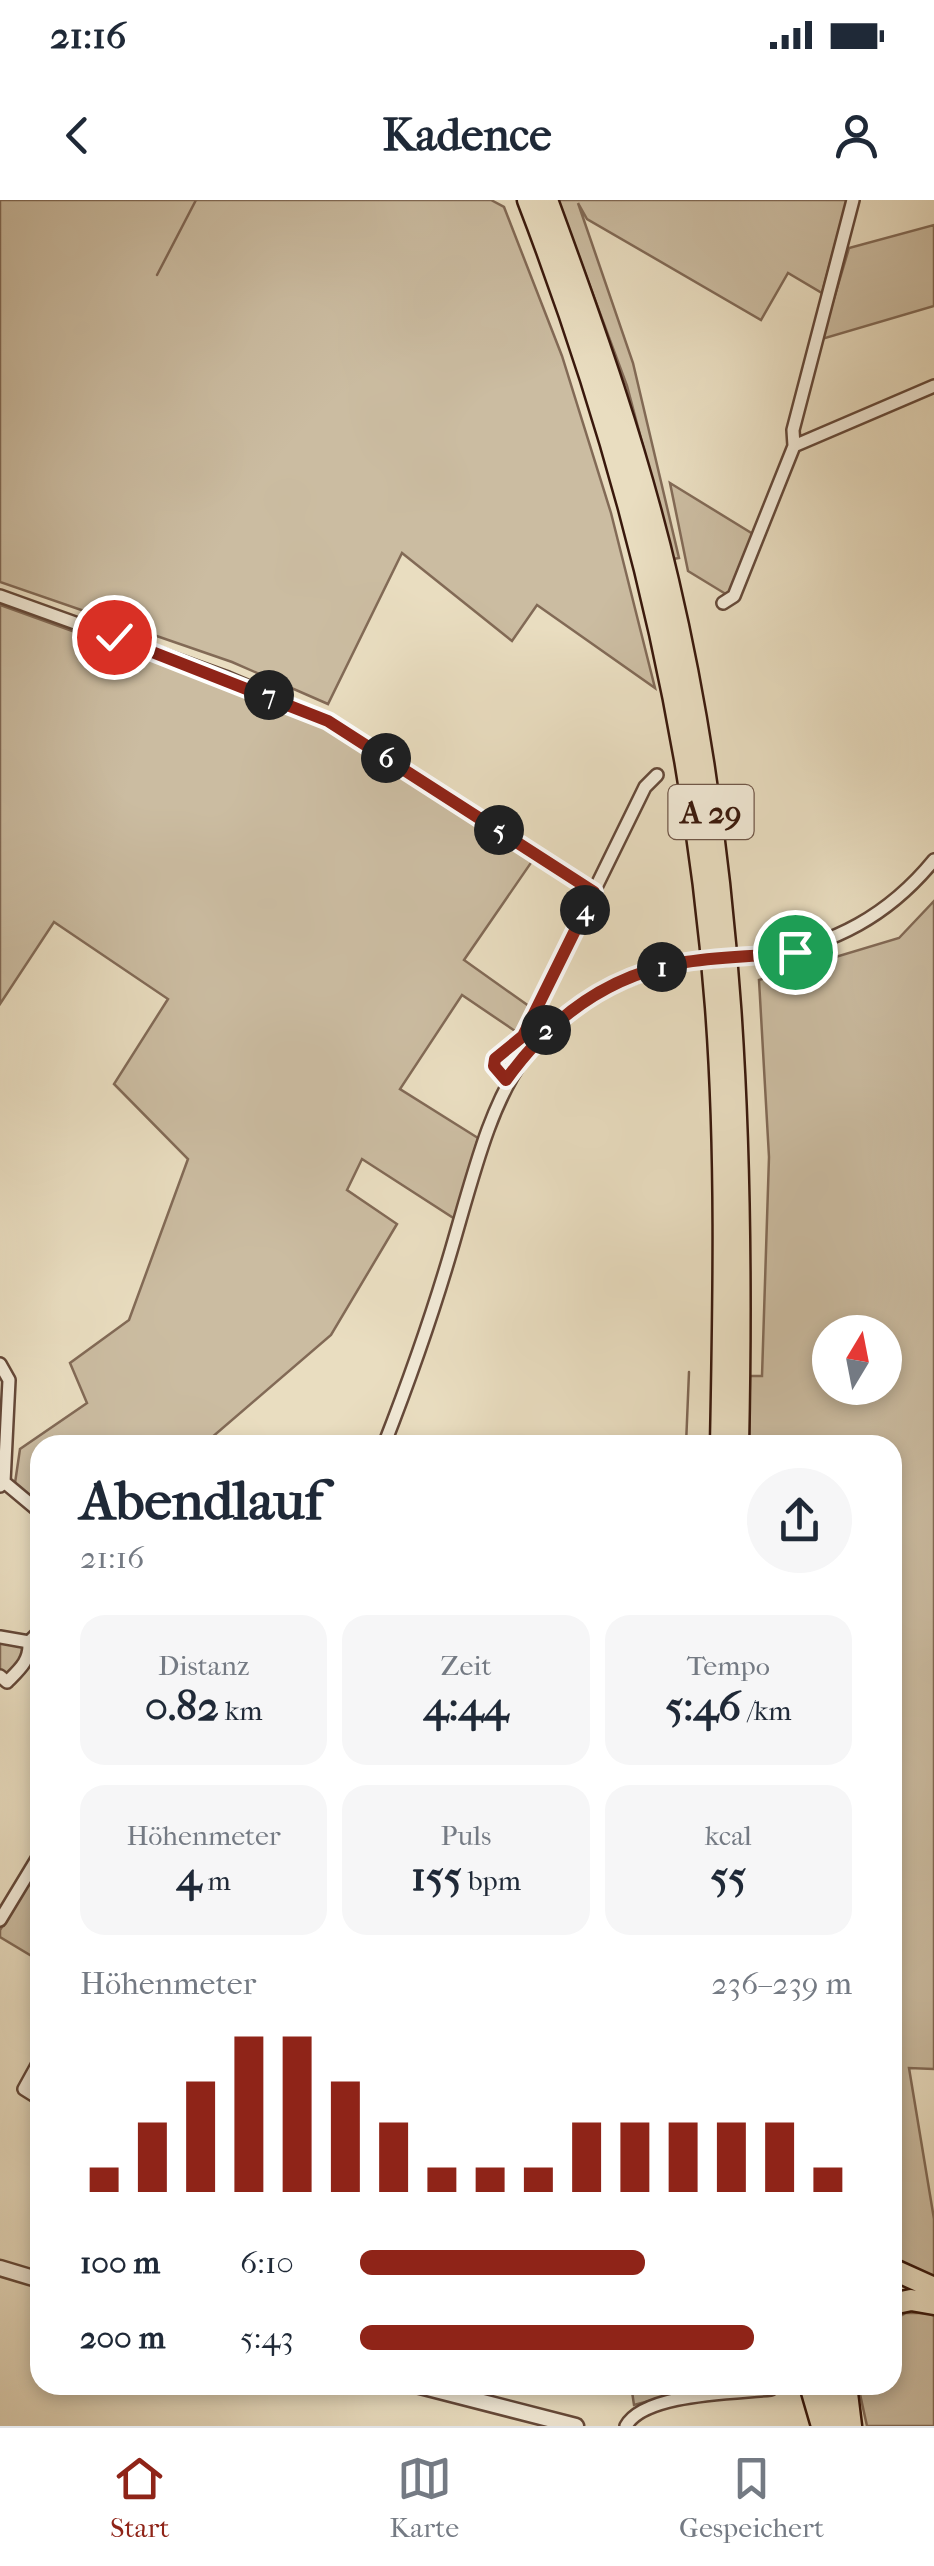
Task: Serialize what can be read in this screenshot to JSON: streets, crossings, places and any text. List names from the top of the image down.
{
  "streets": {
    "highway": ["A 29"]
  },
  "north": "top",
  "page": {
    "status": "21:16",
    "header": "Kadence",
    "pins": [
      "7",
      "6",
      "5",
      "4",
      "1",
      "2"
    ],
    "heading": ["Abendlauf", "21:16"],
    "stats": [
      ["Distanz", "0.82 km"],
      ["Zeit", "4:44"],
      ["Tempo", "5:46 /km"],
      ["Höhenmeter", "4 m"],
      ["Puls", "155 bpm"],
      ["kcal", "55"]
    ],
    "chart": ["Höhenmeter", "236–239 m"],
    "list": [
      {
        "name": "100 m",
        "note": "6:10"
      },
      {
        "name": "200 m",
        "note": "5:43"
      }
    ],
    "tabs": ["Start", "Karte", "Gespeichert"]
  }
}
